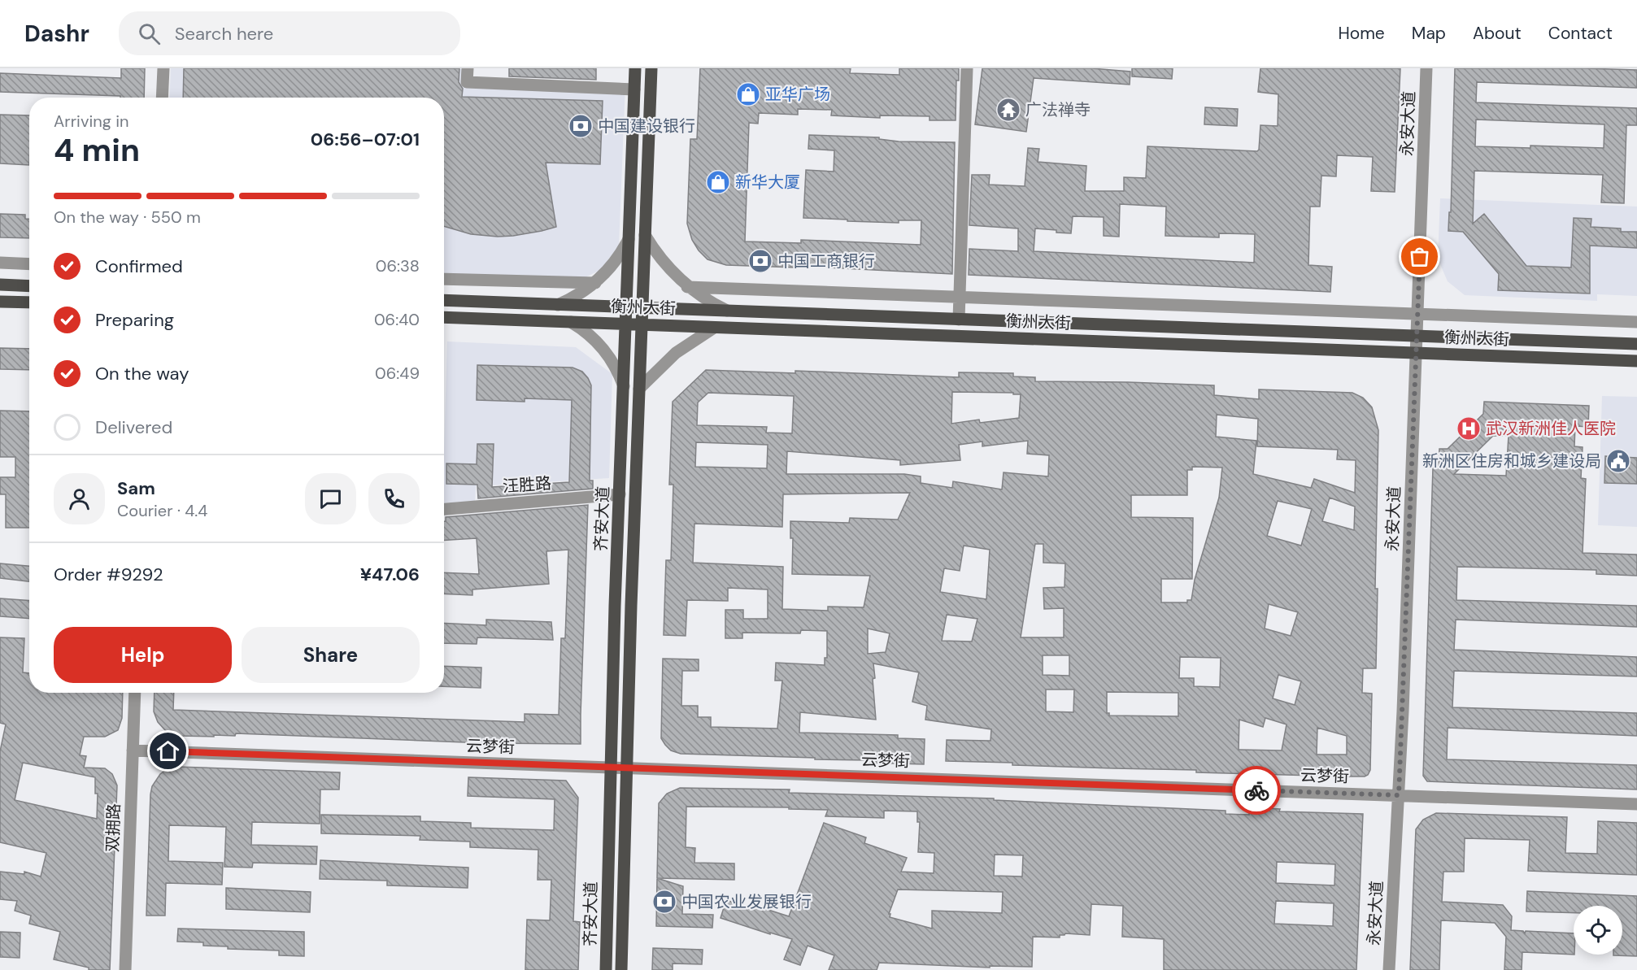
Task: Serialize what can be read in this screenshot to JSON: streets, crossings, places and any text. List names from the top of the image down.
{
  "streets": {
    "main road": ["衡州大街", "齐安大道"],
    "street": [
      "永安大道",
      "汪胜路",
      "云梦街",
      "双拥路"
    ]
  },
  "crossings": [
    ["永安大道", "衡州大街"],
    ["永安大道", "云梦街"],
    ["衡州大街", "齐安大道"],
    ["汪胜路", "齐安大道"],
    ["齐安大道", "云梦街"],
    ["云梦街", "双拥路"]
  ],
  "places": {
    "shop": ["亚华广场", "新华大厦"],
    "temple": ["广法禅寺"],
    "bank": ["中国建设银行", "中国工商银行", "中国农业发展银行"],
    "hospital": ["武汉新洲佳人医院"],
    "public building": ["新洲区住房和城乡建设局"]
  },
  "page": {
    "header": "Dashr",
    "search": "Search here",
    "nav": [
      "Home",
      "Map",
      "About",
      "Contact"
    ],
    "heading": ["4 min", "Arriving in", "06:56–07:01"],
    "panel": [
      "Sam",
      "Courier · 4.4",
      "Order #9292",
      "¥47.06"
    ],
    "bar": "On the way · 550 m",
    "list": [
      ["Confirmed", "06:38"],
      ["Preparing", "06:40"],
      ["On the way", "06:49"],
      "Delivered"
    ],
    "buttons": ["Help", "Share"]
  }
}
